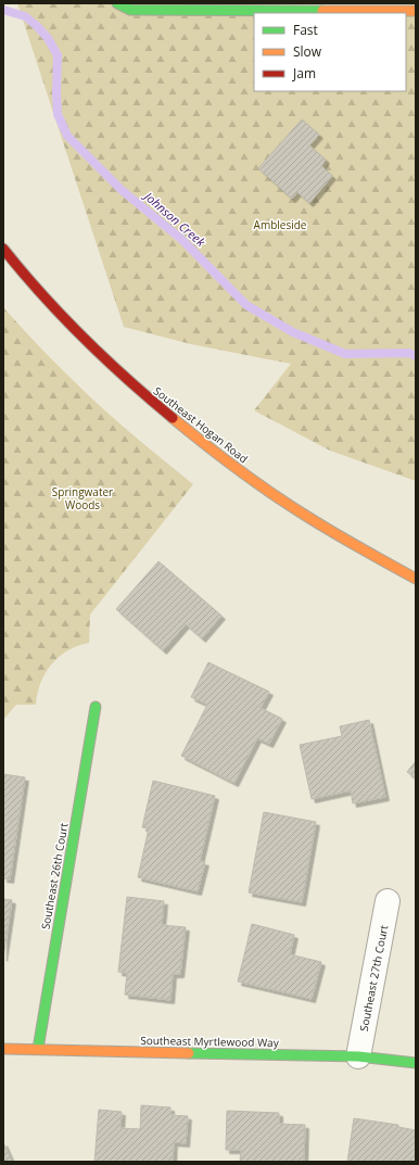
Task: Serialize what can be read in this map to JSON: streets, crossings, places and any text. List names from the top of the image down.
{
  "streets": {
    "street": [
      "Southeast Hogan Road",
      "Southeast 26th Court",
      "Southeast 27th Court",
      "Southeast Myrtlewood Way"
    ]
  },
  "crossings": [
    ["Southeast 26th Court", "Southeast Myrtlewood Way"],
    ["Southeast 27th Court", "Southeast Myrtlewood Way"]
  ],
  "water": ["Johnson Creek"],
  "parks": ["Ambleside", "Springwater Woods"],
  "legend": ["Fast", "Slow", "Jam"]
}
